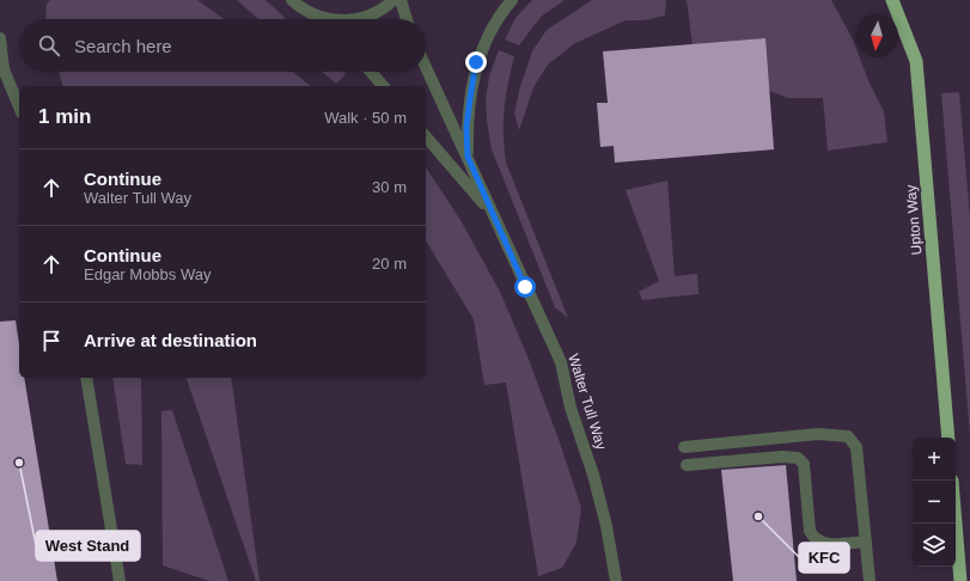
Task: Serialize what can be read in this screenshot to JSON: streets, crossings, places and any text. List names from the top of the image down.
{
  "streets": {
    "highway": ["Upton Way"],
    "street": ["Walter Tull Way"]
  },
  "places": ["West Stand", "KFC"],
  "north": "bottom",
  "page": {
    "search": "Search here",
    "heading": ["1 min", "Walk · 50 m"],
    "list": [
      ["Continue", "Walter Tull Way", "30 m"],
      ["Continue", "Edgar Mobbs Way", "20 m"],
      "Arrive at destination"
    ],
    "map_buttons": ["+", "−"]
  }
}
